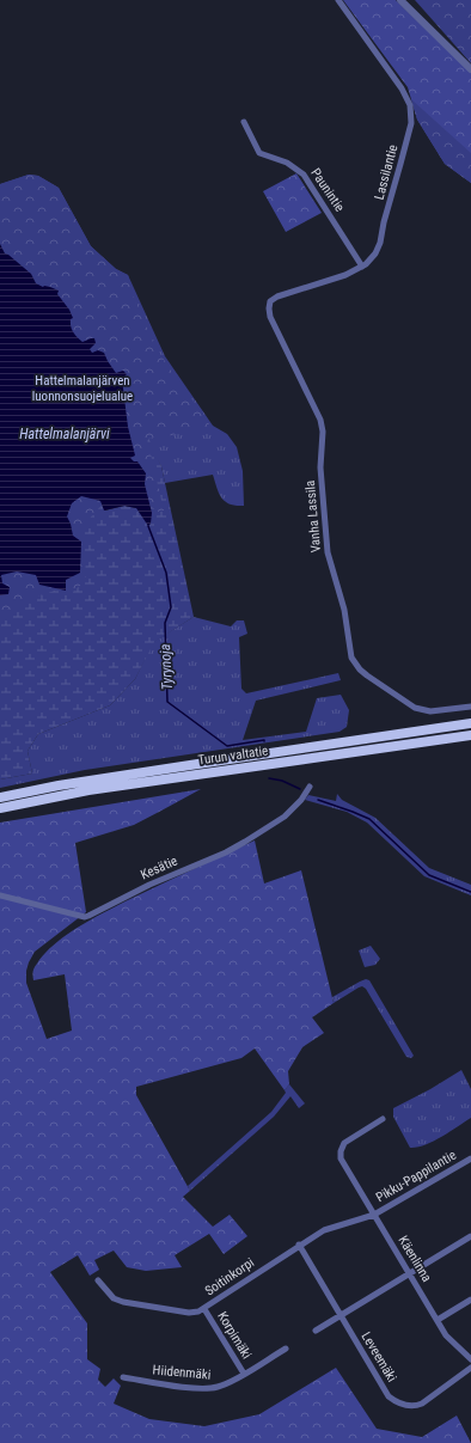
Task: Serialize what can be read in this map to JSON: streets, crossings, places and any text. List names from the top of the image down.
{
  "streets": {
    "highway": ["Turun valtatie"],
    "street": [
      "Lassilantie",
      "Paunintie",
      "Vanha Lassila",
      "Kesätie",
      "Pikku-Pappilantie",
      "Käenlinna",
      "Soitinkorpi",
      "Korpimäki",
      "Leveemäki",
      "Hiidenmäki"
    ]
  },
  "crossings": [
    ["Lassilantie", "Paunintie"],
    ["Lassilantie", "Vanha Lassila"],
    ["Pikku-Pappilantie", "Käenlinna"],
    ["Pikku-Pappilantie", "Soitinkorpi"],
    ["Käenlinna", "Soitinkorpi"],
    ["Soitinkorpi", "Korpimäki"],
    ["Soitinkorpi", "Leveemäki"],
    ["Korpimäki", "Hiidenmäki"]
  ],
  "water": ["Hattelmalanjärvi", "Tyrynoja"],
  "parks": ["Hattelmalanjärven luonnonsuojelualue"]
}
